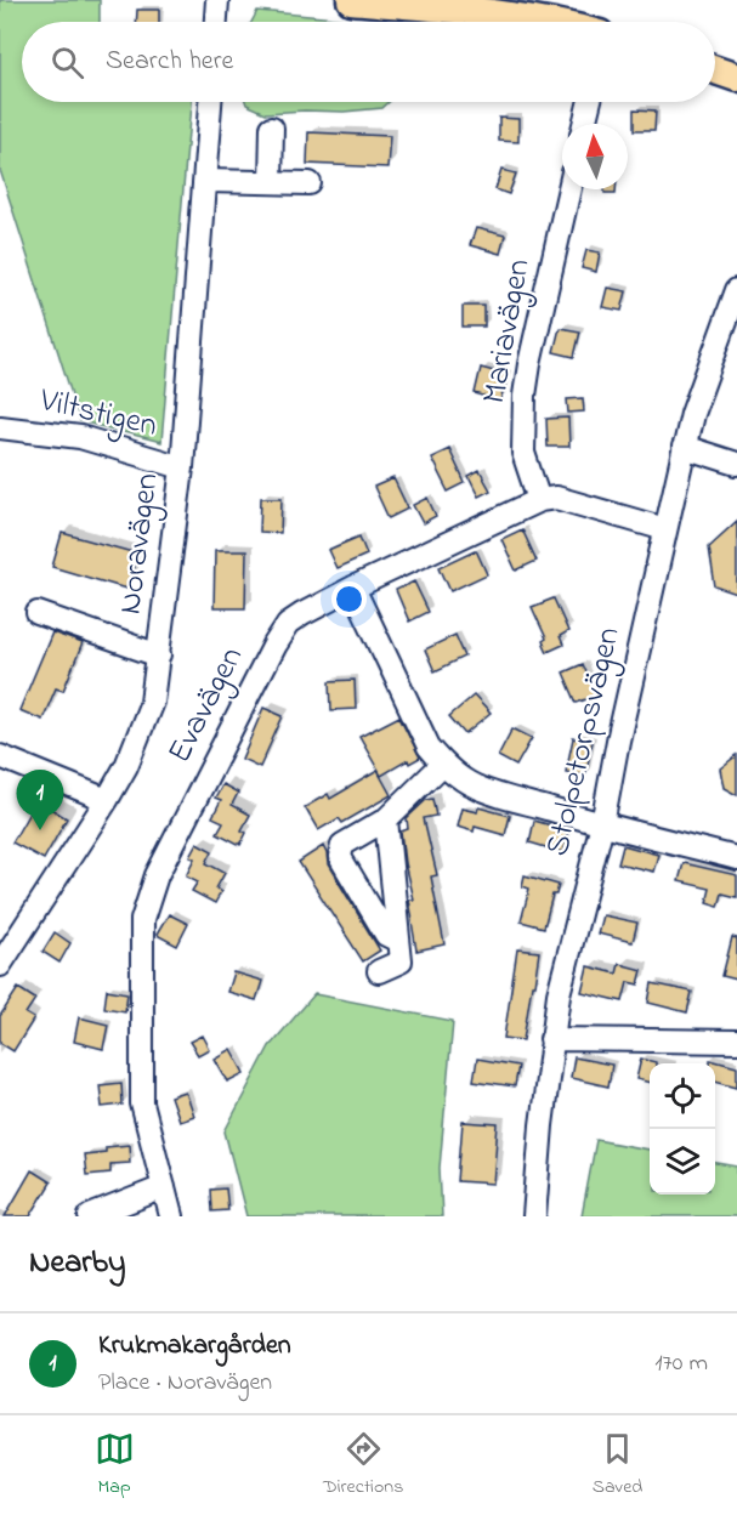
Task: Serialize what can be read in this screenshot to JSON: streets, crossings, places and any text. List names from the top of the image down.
{
  "streets": {
    "street": [
      "Mariavägen",
      "Viltstigen",
      "Noravägen",
      "Evavägen",
      "Stolpetorpsvägen"
    ]
  },
  "crossings": [
    ["Mariavägen", "Evavägen"],
    ["Viltstigen", "Noravägen"],
    ["Evavägen", "Stolpetorpsvägen"]
  ],
  "north": "top",
  "page": {
    "search": "Search here",
    "pins": "1",
    "heading": "Nearby",
    "list": [
      {
        "mark": "1",
        "name": "Krukmakargården",
        "note": "Place · Noravägen",
        "value": "170 m"
      }
    ],
    "nav": ["Map", "Directions", "Saved"]
  }
}
